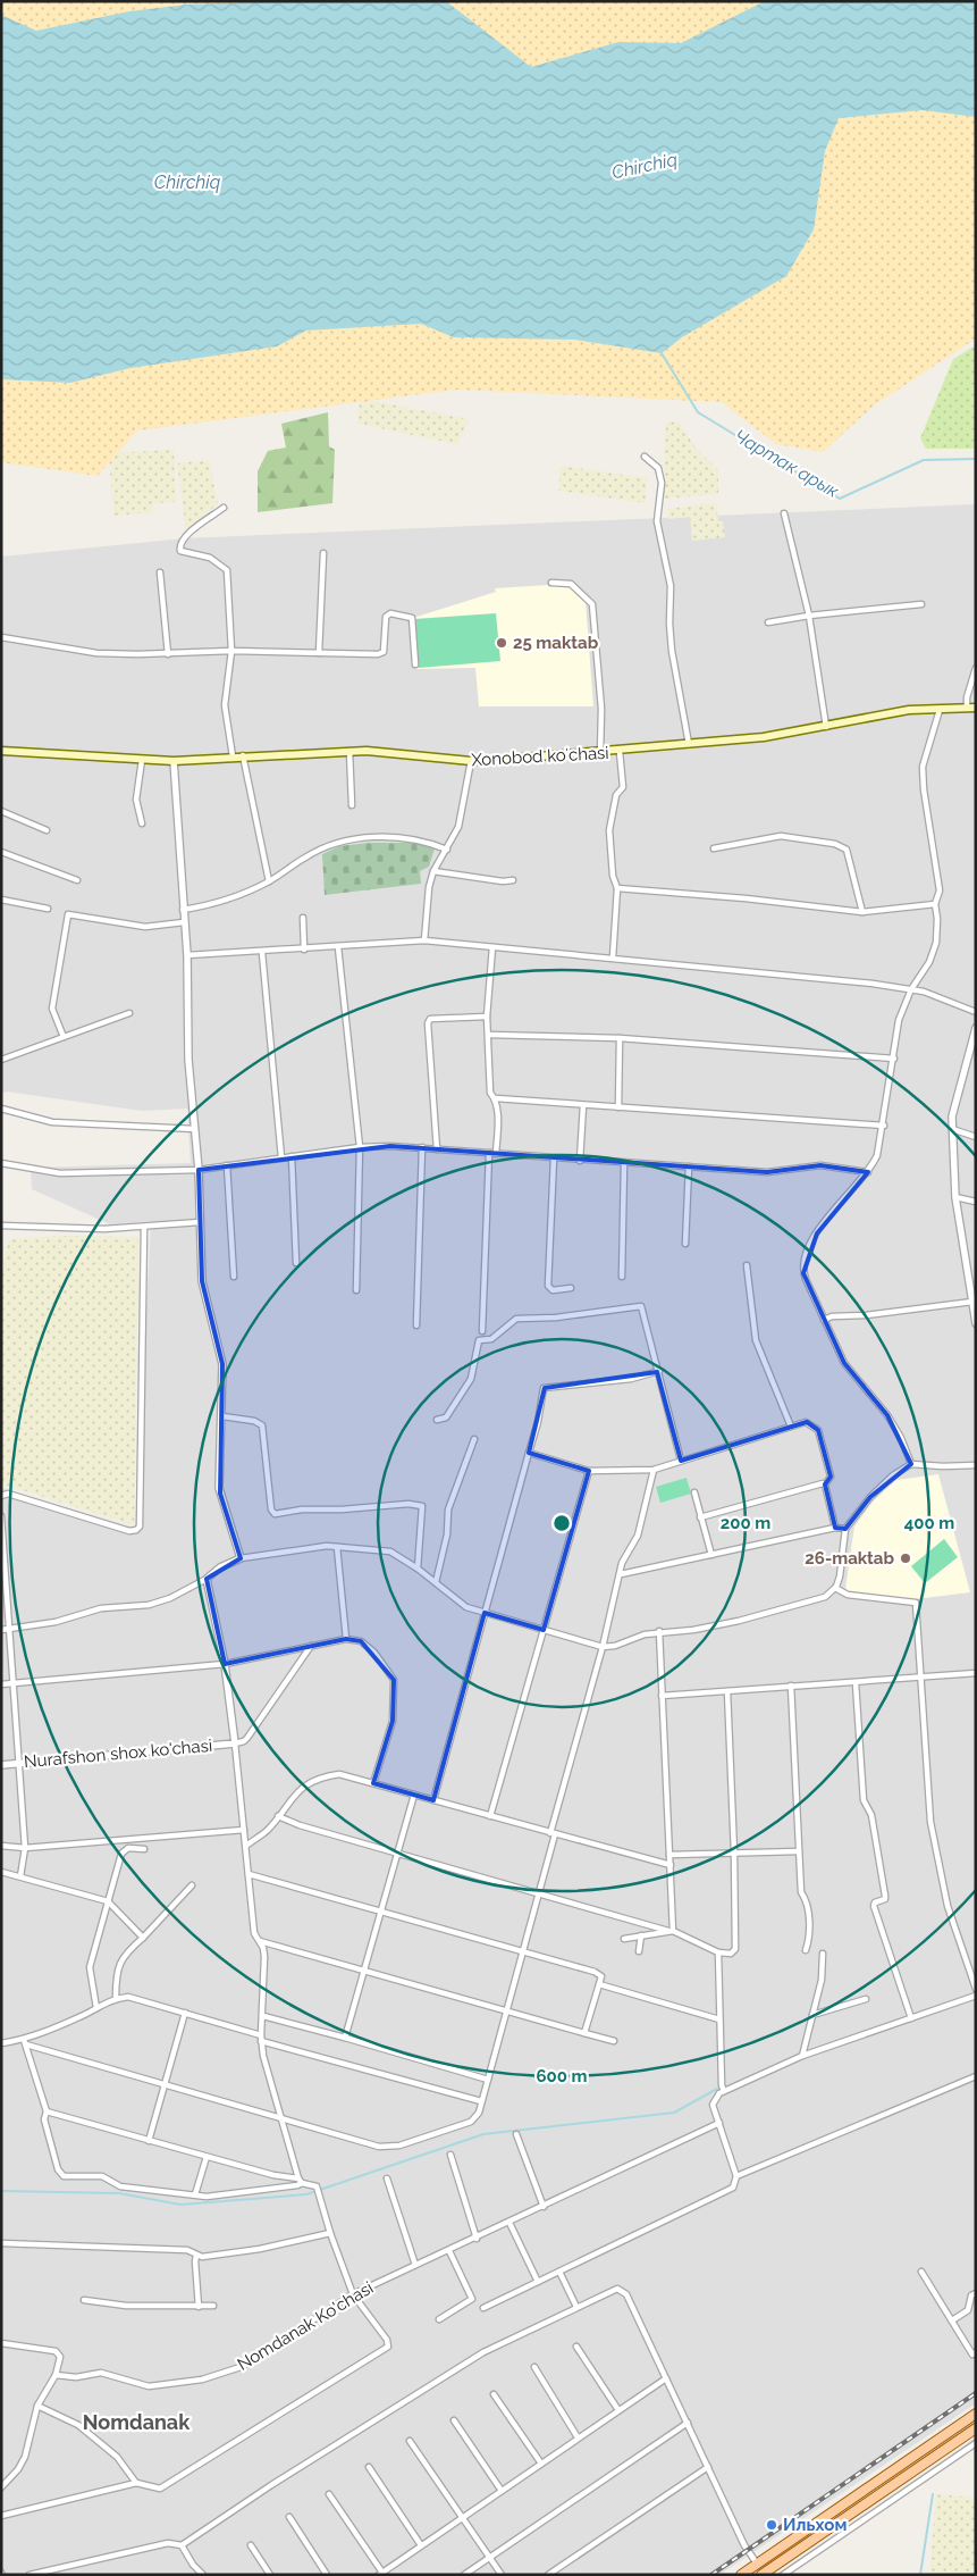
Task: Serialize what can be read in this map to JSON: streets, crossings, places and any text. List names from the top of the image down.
{
  "streets": {
    "main road": ["Xonobod koʻchasi"],
    "street": ["Nurafshon shox ko'chasi", "Nomdanak Ko'chasi"]
  },
  "districts": ["Nomdanak"],
  "water": ["Chirchiq", "Чартак арык"],
  "places": ["25 maktab", "26-maktab", "Ильхом"],
  "rings": ["200 m", "400 m", "600 m"]
}
